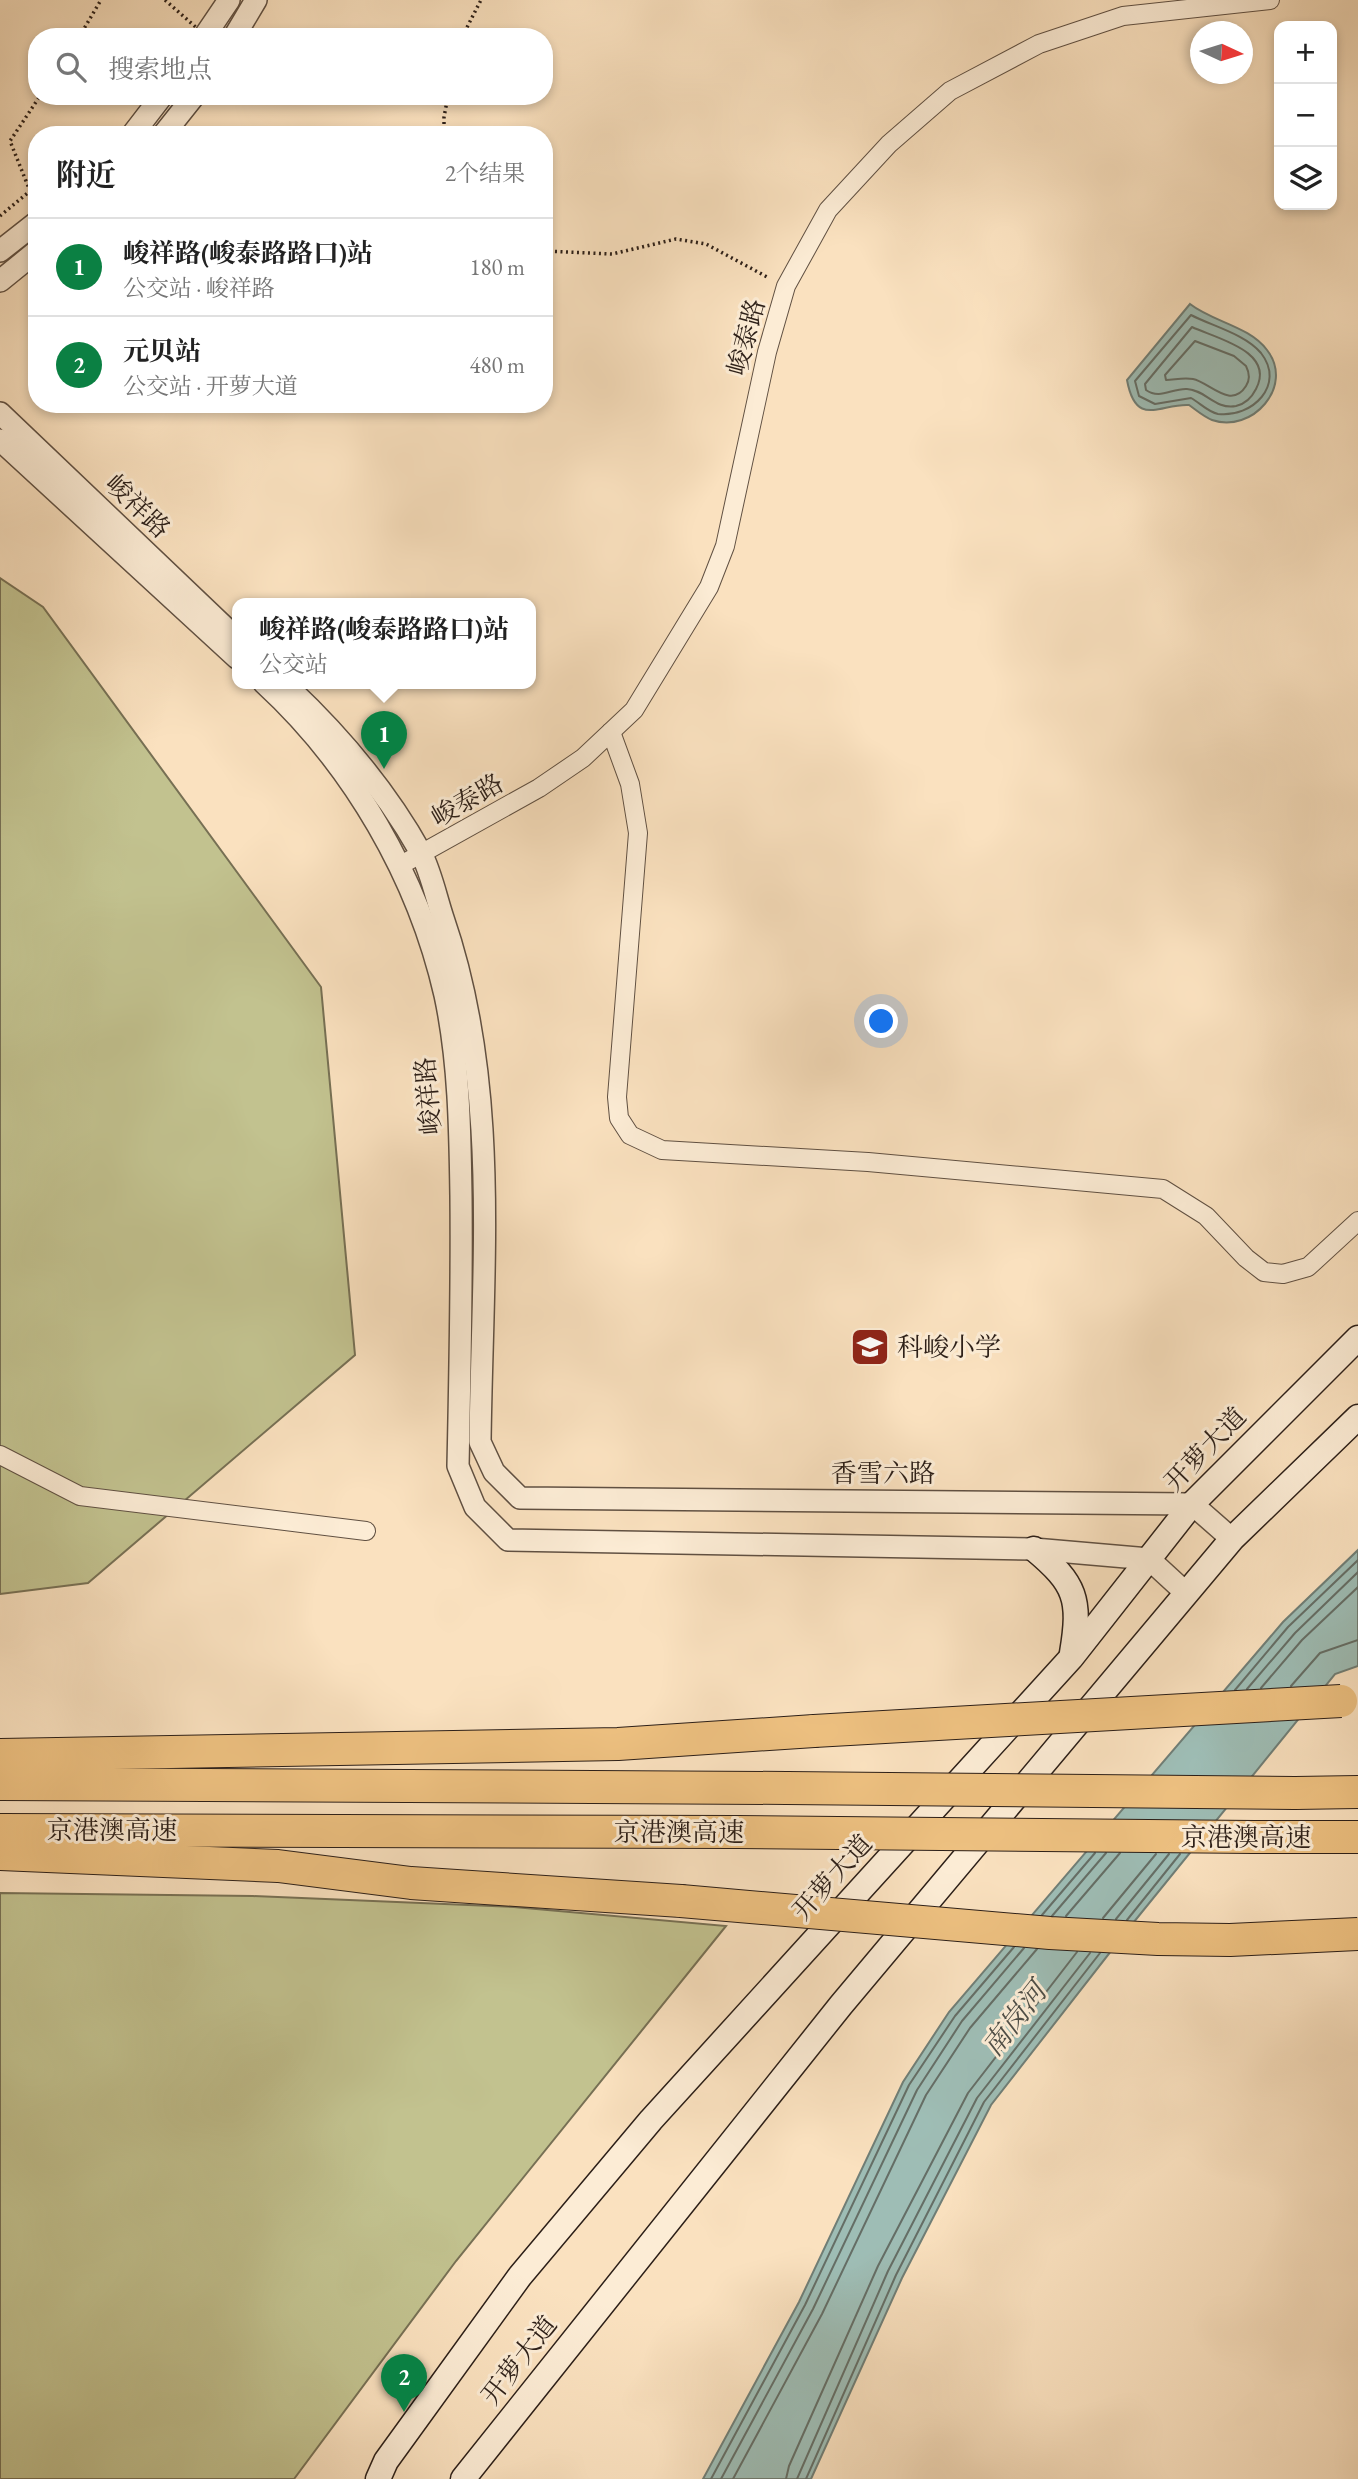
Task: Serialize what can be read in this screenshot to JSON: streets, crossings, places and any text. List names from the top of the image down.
{
  "streets": {
    "highway": ["京港澳高速"],
    "main road": ["开萝大道"],
    "street": ["峻泰路", "峻祥路", "香雪六路"]
  },
  "crossings": [
    ["峻泰路", "峻祥路"],
    ["峻祥路", "香雪六路"],
    ["开萝大道", "香雪六路"]
  ],
  "water": ["南岗河"],
  "places": {
    "school or university": ["科峻小学"]
  },
  "north": "right",
  "page": {
    "map_buttons": ["+", "−"],
    "search": "搜索地点",
    "heading": ["附近", "2个结果"],
    "list": [
      {
        "mark": "1",
        "name": "峻祥路(峻泰路路口)站",
        "note": "公交站 · 峻祥路",
        "value": "180 m"
      },
      {
        "mark": "2",
        "name": "元贝站",
        "note": "公交站 · 开萝大道",
        "value": "480 m"
      }
    ],
    "popup": ["峻祥路(峻泰路路口)站", "公交站"],
    "pins": ["1", "2"]
  }
}
